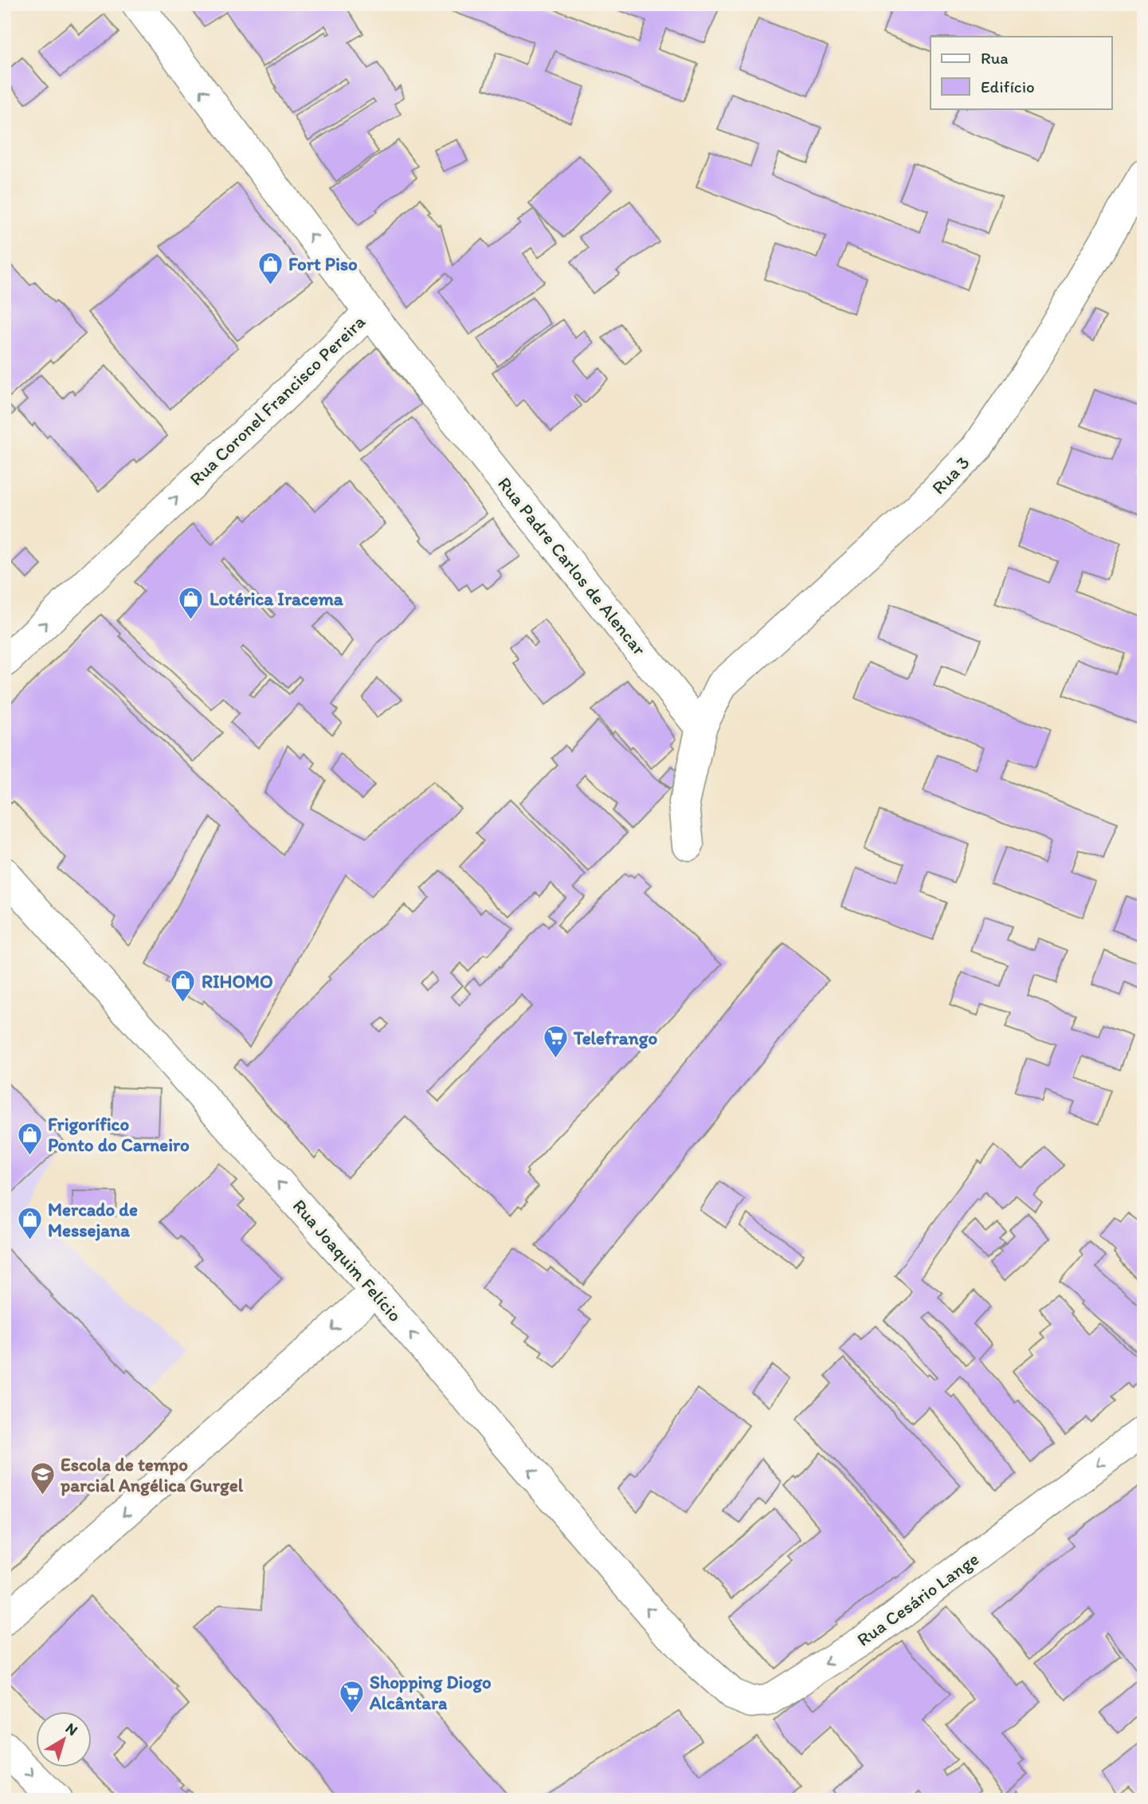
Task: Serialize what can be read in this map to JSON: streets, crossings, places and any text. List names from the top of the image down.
{
  "streets": {
    "main road": [
      "Rua Coronel Francisco Pereira",
      "Rua 3",
      "Rua Padre Carlos de Alencar",
      "Rua Joaquim Felício",
      "Rua Cesário Lange"
    ]
  },
  "crossings": [
    ["Rua Coronel Francisco Pereira", "Rua Padre Carlos de Alencar"],
    ["Rua 3", "Rua Padre Carlos de Alencar"],
    ["Rua Joaquim Felício", "Rua Cesário Lange"]
  ],
  "one_way": ["Rua Joaquim Felício", "Rua Cesário Lange"],
  "places": {
    "shop": [
      "Fort Piso",
      "Lotérica Iracema",
      "RIHOMO",
      "Frigorífico Ponto do Carneiro",
      "Mercado de Messejana"
    ],
    "supermarket": ["Telefrango", "Shopping Diogo Alcântara"],
    "school or university": ["Escola de tempo parcial Angélica Gurgel"]
  },
  "legend": ["Rua", "Edifício"],
  "north": "top right"
}
